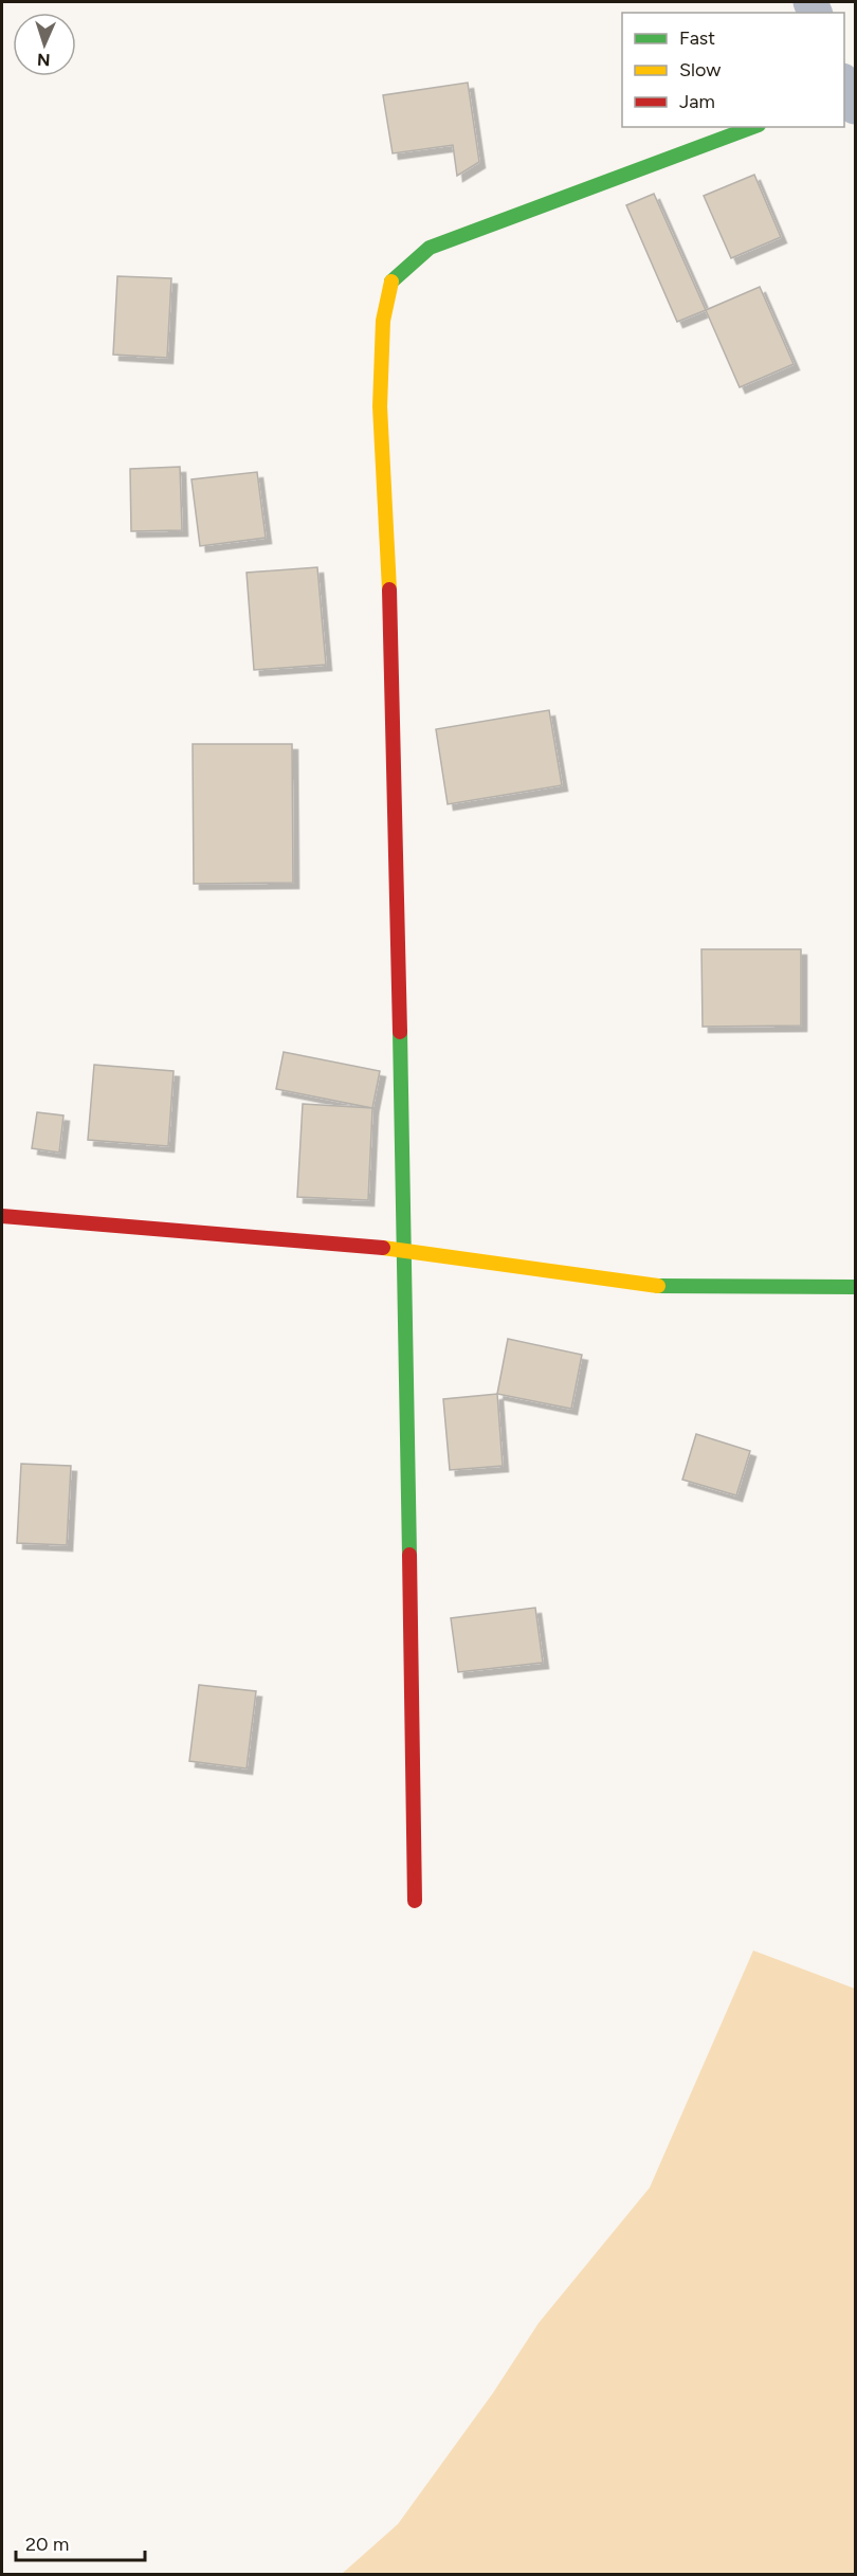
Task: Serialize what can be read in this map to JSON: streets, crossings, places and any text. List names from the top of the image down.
{
  "legend": ["Fast", "Slow", "Jam"],
  "scale_bar": "20 m",
  "north": "bottom"
}
